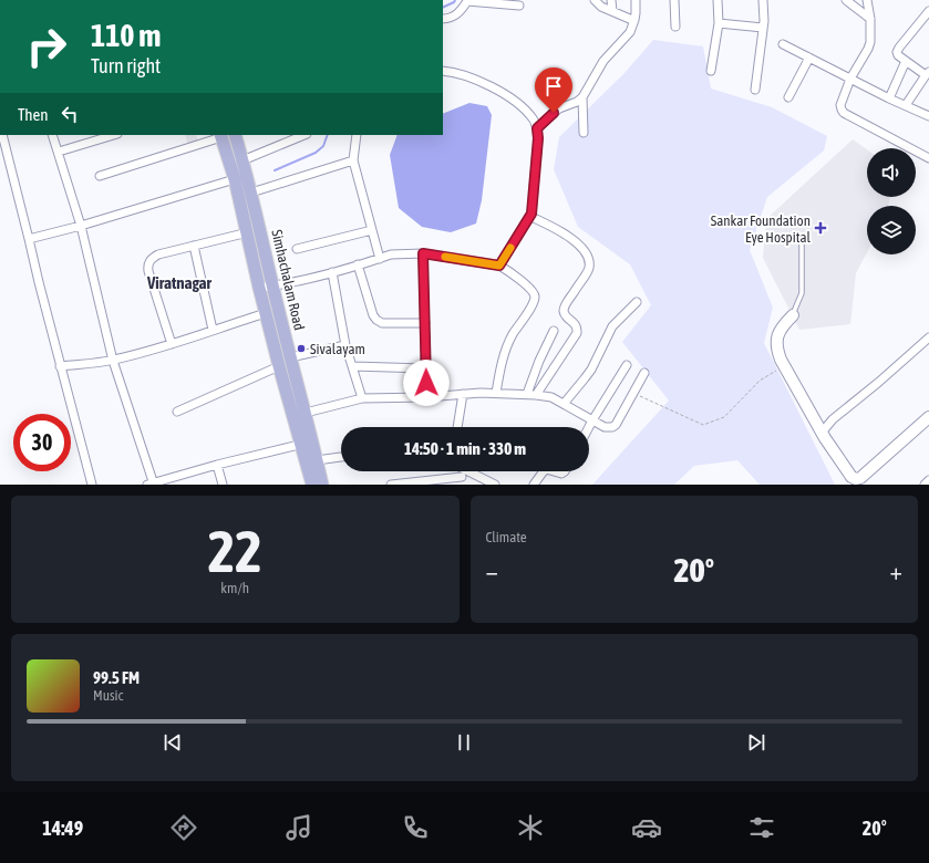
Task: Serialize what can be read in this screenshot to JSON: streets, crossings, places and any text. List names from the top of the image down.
{
  "streets": {
    "main road": ["Simhachalam Road"]
  },
  "districts": ["Viratnagar"],
  "places": {
    "health": ["Sankar Foundation Eye Hospital"],
    "other": ["Sivalayam"]
  },
  "page": {
    "turn": ["110 m", "Turn right"],
    "then": "Then",
    "limit": "30",
    "trip": "14:50 · 1 min · 330 m",
    "tile": [
      ["22", "km/h"],
      "Climate"
    ],
    "heat": ["−", "20°", "+"],
    "song": ["99.5 FM", "Music"],
    "tabs": ["14:49", "20°"]
  }
}
